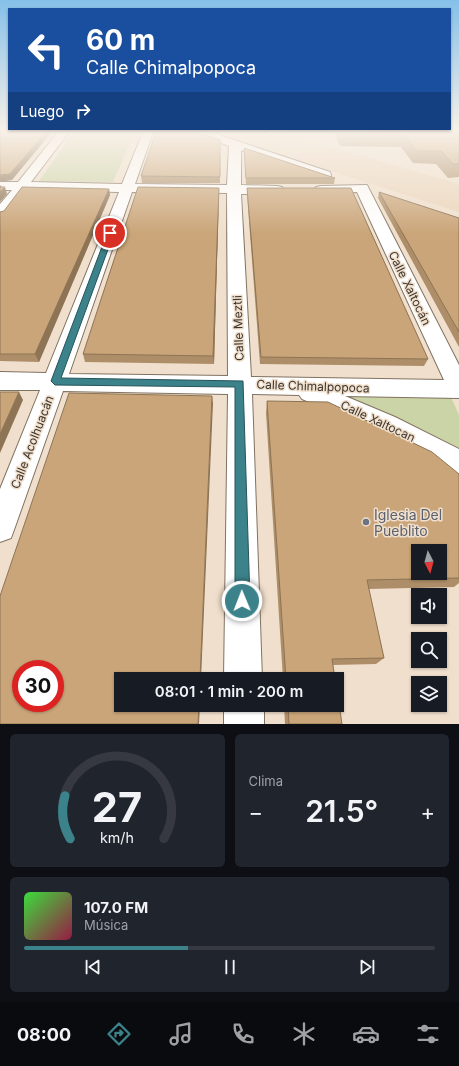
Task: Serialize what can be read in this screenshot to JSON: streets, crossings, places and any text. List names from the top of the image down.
{
  "streets": {
    "street": [
      "Calle Xaltocán",
      "Calle Meztli",
      "Calle Chimalpopoca",
      "Calle Xaltocan",
      "Calle Acolhuacán"
    ]
  },
  "crossings": [
    ["Calle Xaltocán", "Calle Chimalpopoca"],
    ["Calle Meztli", "Calle Chimalpopoca"],
    ["Calle Chimalpopoca", "Calle Xaltocan"],
    ["Calle Chimalpopoca", "Calle Acolhuacán"]
  ],
  "places": ["Iglesia Del Pueblito"],
  "north": "bottom",
  "page": {
    "turn": ["60 m", "Calle Chimalpopoca"],
    "then": "Luego",
    "limit": "30",
    "trip": "08:01 · 1 min · 200 m",
    "tile": "Clima",
    "heat": ["−", "21.5°", "+"],
    "song": ["107.0 FM", "Música"],
    "tabs": "08:00",
    "gauge": ["27", "km/h"]
  }
}
